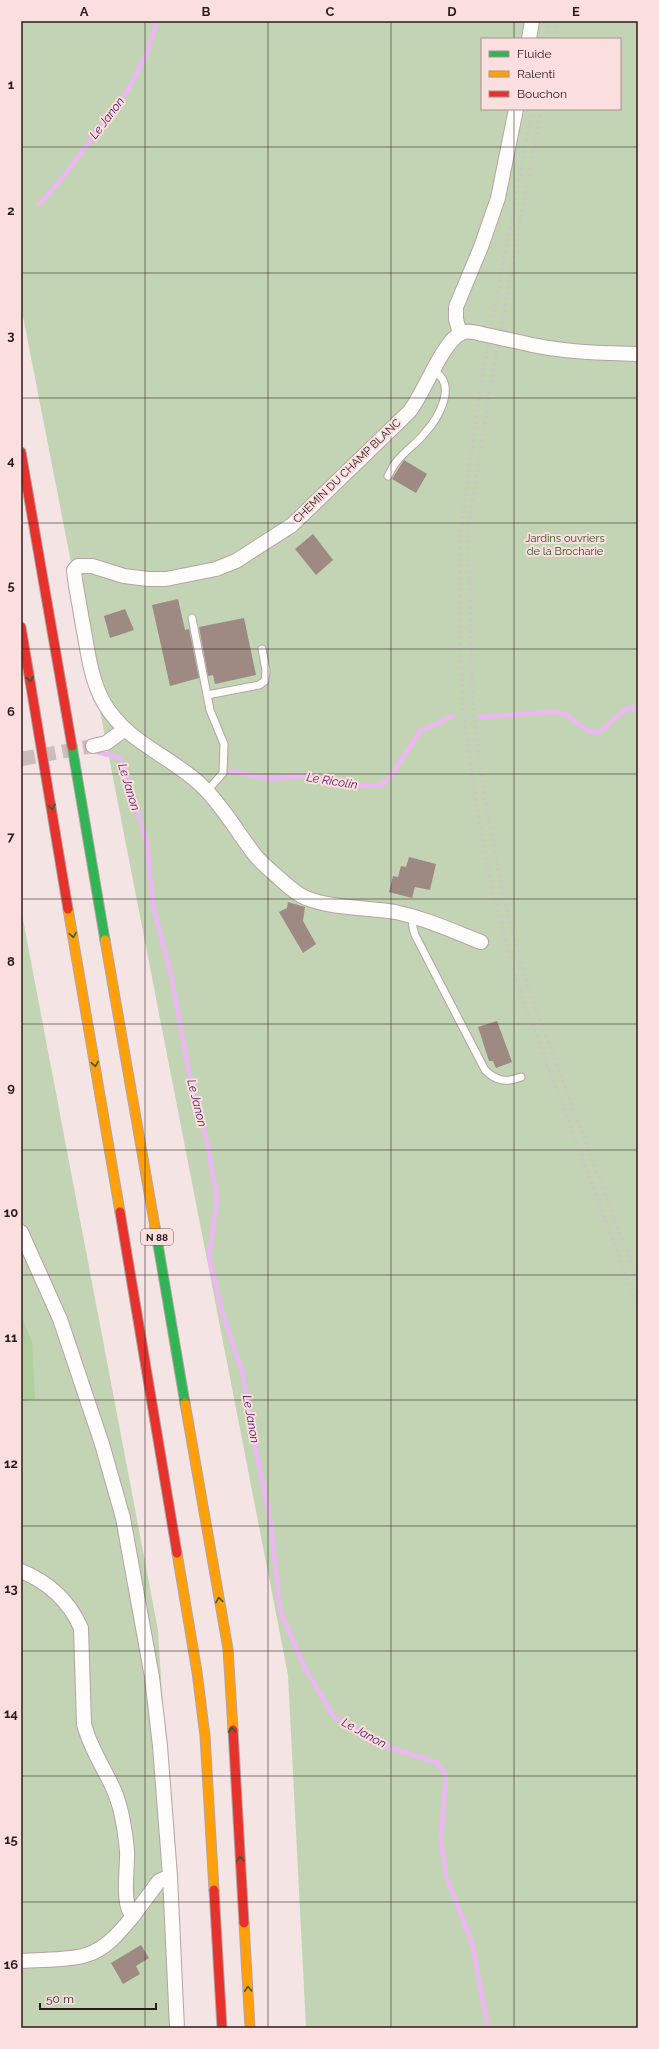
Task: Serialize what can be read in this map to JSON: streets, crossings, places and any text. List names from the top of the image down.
{
  "streets": {
    "highway": ["N 88"],
    "street": ["CHEMIN DU CHAMP BLANC"]
  },
  "water": ["Le Janon", "Le Ricolin"],
  "parks": ["Jardins ouvriers de la Brocharie"],
  "legend": ["Fluide", "Ralenti", "Bouchon"],
  "scale_bar": "50 m",
  "grid": {
    "columns": [
      "A",
      "B",
      "C",
      "D",
      "E"
    ],
    "rows": [
      "1",
      "2",
      "3",
      "4",
      "5",
      "6",
      "7",
      "8",
      "9",
      "10",
      "11",
      "12",
      "13",
      "14",
      "15",
      "16"
    ]
  }
}
